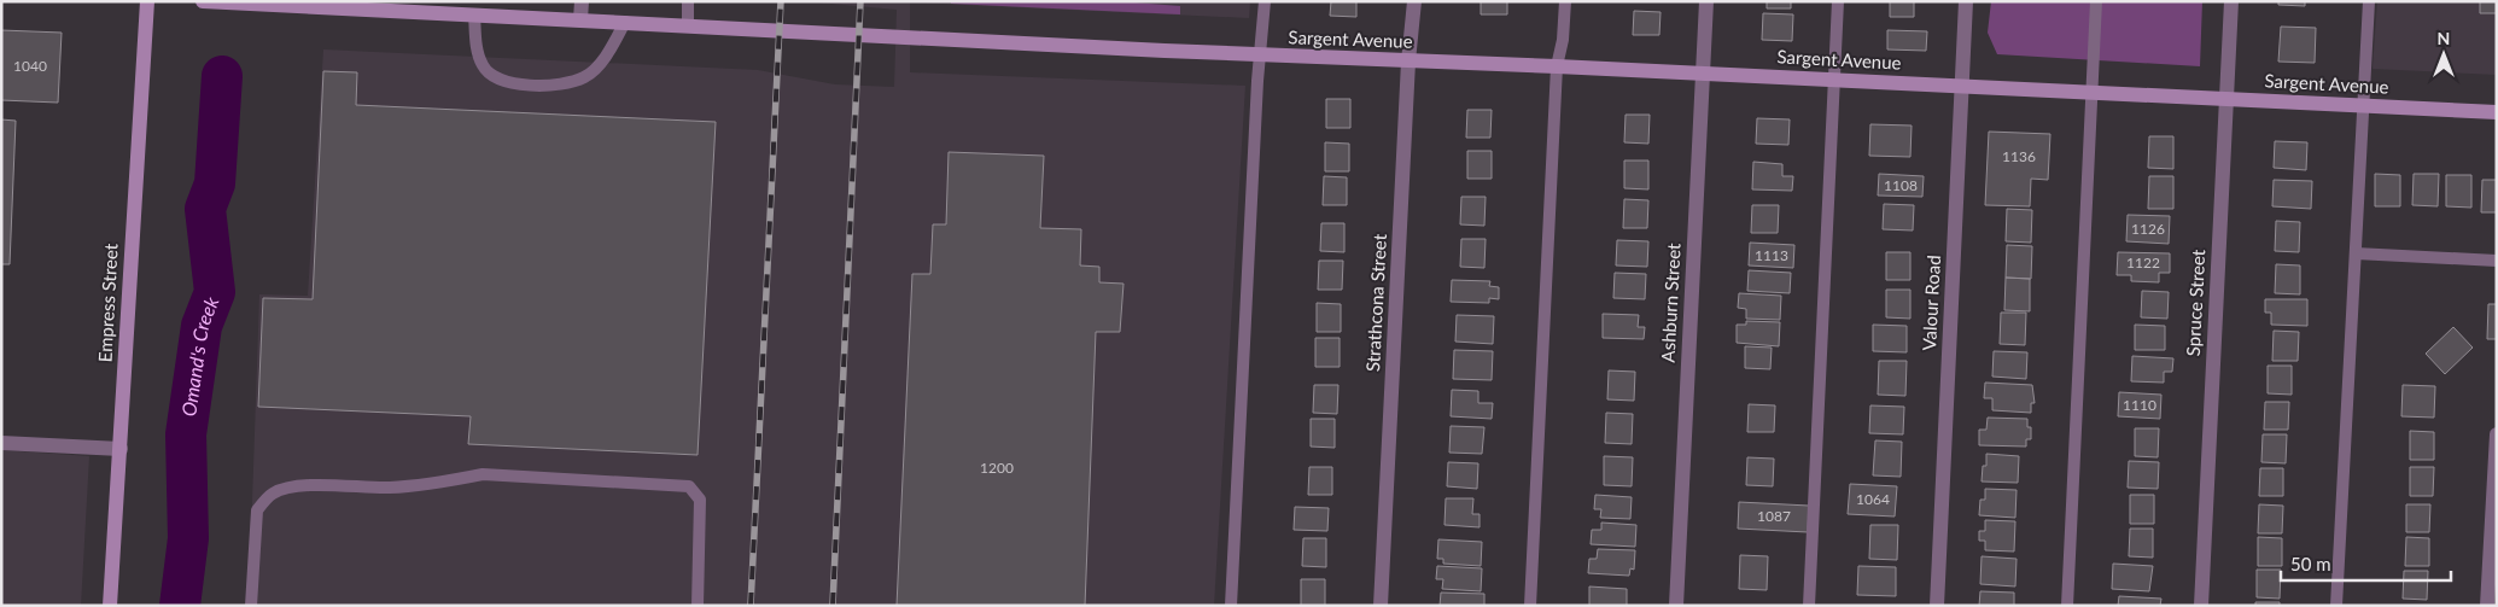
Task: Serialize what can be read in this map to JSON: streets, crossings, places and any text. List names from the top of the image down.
{
  "streets": {
    "main road": ["Sargent Avenue", "Empress Street"],
    "street": [
      "Strathcona Street",
      "Ashburn Street",
      "Valour Road",
      "Spruce Street"
    ]
  },
  "crossings": [
    ["Sargent Avenue", "Strathcona Street"],
    ["Sargent Avenue", "Ashburn Street"],
    ["Sargent Avenue", "Valour Road"],
    ["Sargent Avenue", "Spruce Street"]
  ],
  "water": ["Omand's Creek"],
  "house_numbers": [
    "1040",
    "1136",
    "1108",
    "1126",
    "1113",
    "1122",
    "1110",
    "1200",
    "1064",
    "1087"
  ],
  "scale_bar": "50 m",
  "north": "top"
}
